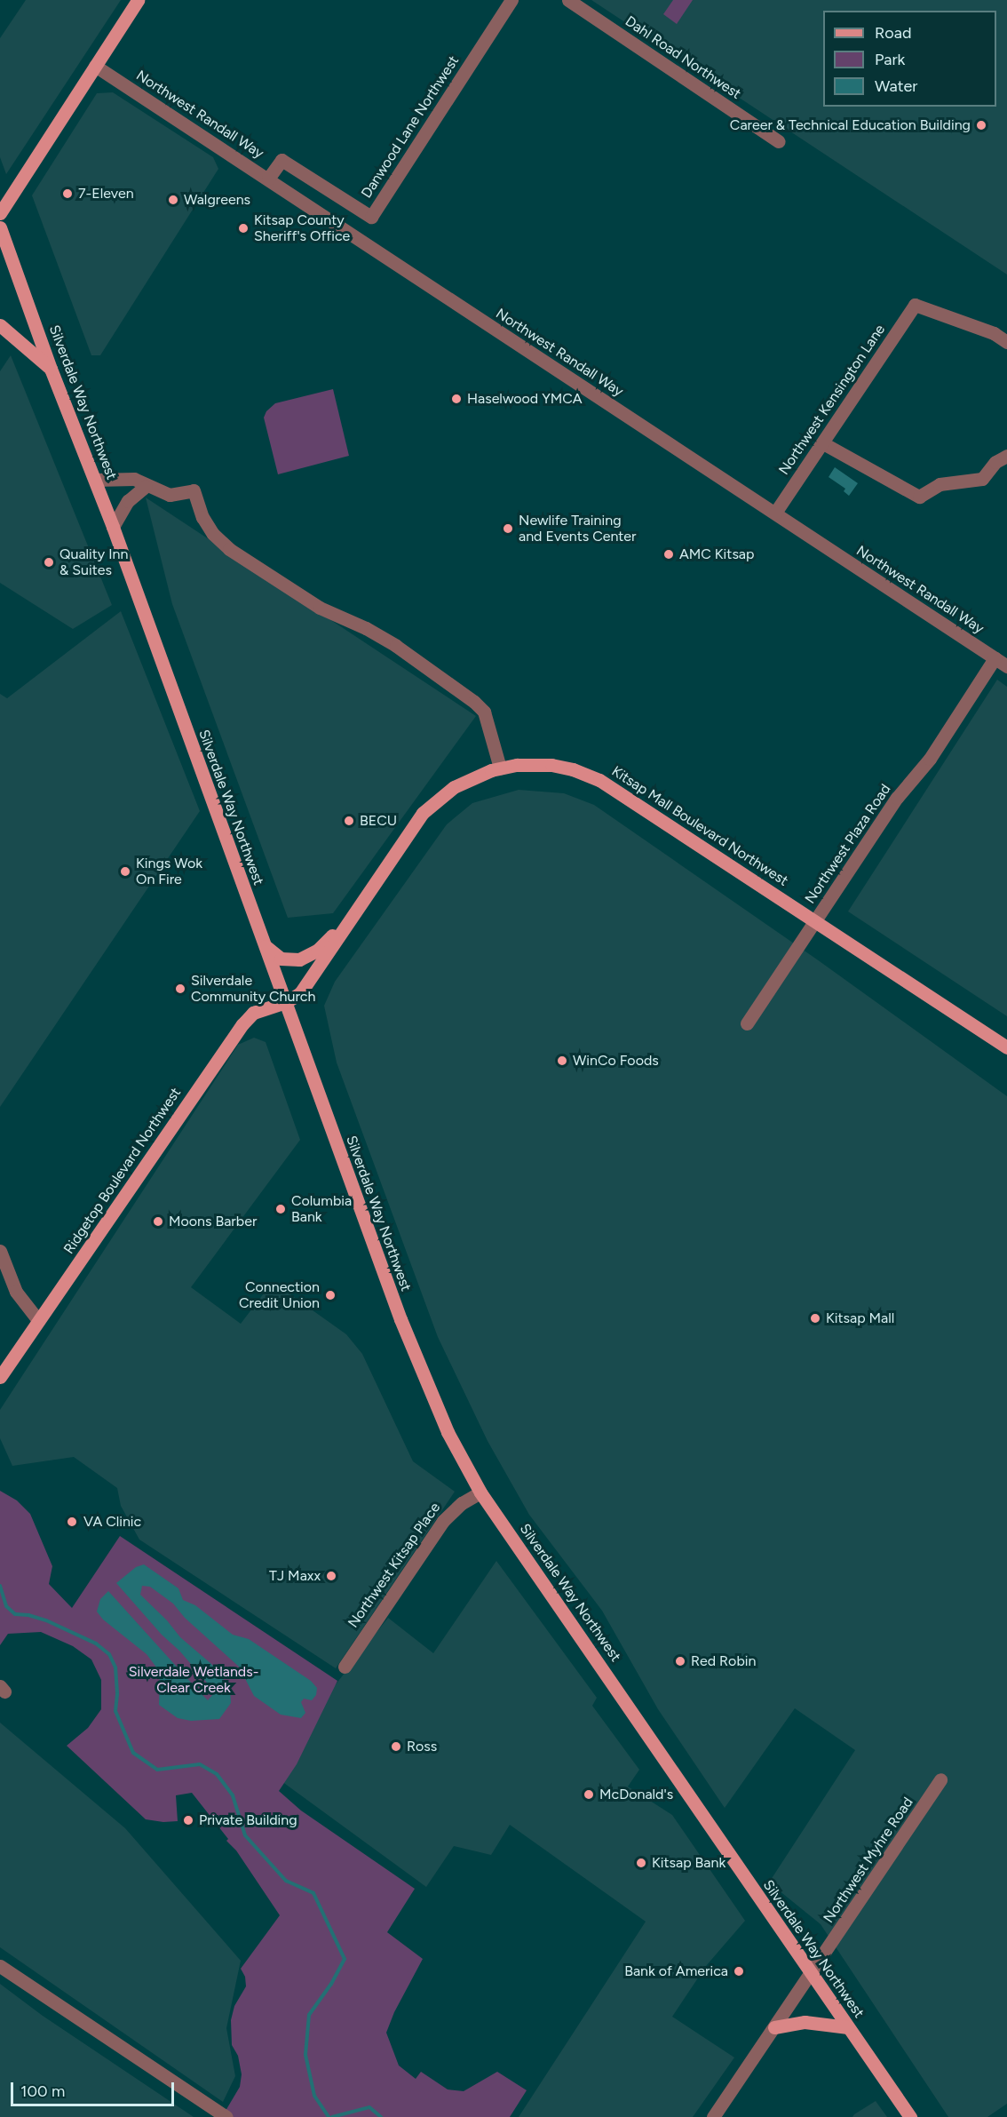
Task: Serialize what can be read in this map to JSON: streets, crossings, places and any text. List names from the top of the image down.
{
  "streets": {
    "main road": ["Silverdale Way Northwest", "Kitsap Mall Boulevard Northwest", "Ridgetop Boulevard Northwest"],
    "street": [
      "Dahl Road Northwest",
      "Northwest Randall Way",
      "Danwood Lane Northwest",
      "Northwest Kensington Lane",
      "Northwest Plaza Road",
      "Northwest Kitsap Place",
      "Northwest Myhre Road"
    ]
  },
  "crossings": [
    ["Northwest Randall Way", "Danwood Lane Northwest"],
    ["Northwest Randall Way", "Northwest Kensington Lane"],
    ["Northwest Randall Way", "Northwest Plaza Road"],
    ["Silverdale Way Northwest", "Kitsap Mall Boulevard Northwest"],
    ["Silverdale Way Northwest", "Ridgetop Boulevard Northwest"],
    ["Silverdale Way Northwest", "Northwest Kitsap Place"],
    ["Silverdale Way Northwest", "Northwest Myhre Road"],
    ["Kitsap Mall Boulevard Northwest", "Northwest Plaza Road"],
    ["Kitsap Mall Boulevard Northwest", "Ridgetop Boulevard Northwest"]
  ],
  "parks": ["Silverdale Wetlands- Clear Creek"],
  "places": [
    "Career & Technical Education Building",
    "7-Eleven",
    "Walgreens",
    "Kitsap County Sheriff's Office",
    "Haselwood YMCA",
    "Newlife Training and Events Center",
    "AMC Kitsap",
    "Quality Inn & Suites",
    "BECU",
    "Kings Wok On Fire",
    "Silverdale Community Church",
    "WinCo Foods",
    "Columbia Bank",
    "Moons Barber",
    "Connection Credit Union",
    "Kitsap Mall",
    "VA Clinic",
    "TJ Maxx",
    "Red Robin",
    "Ross",
    "McDonald's",
    "Private Building",
    "Kitsap Bank",
    "Bank of America"
  ],
  "legend": ["Road", "Park", "Water"],
  "scale_bar": "100 m"
}
